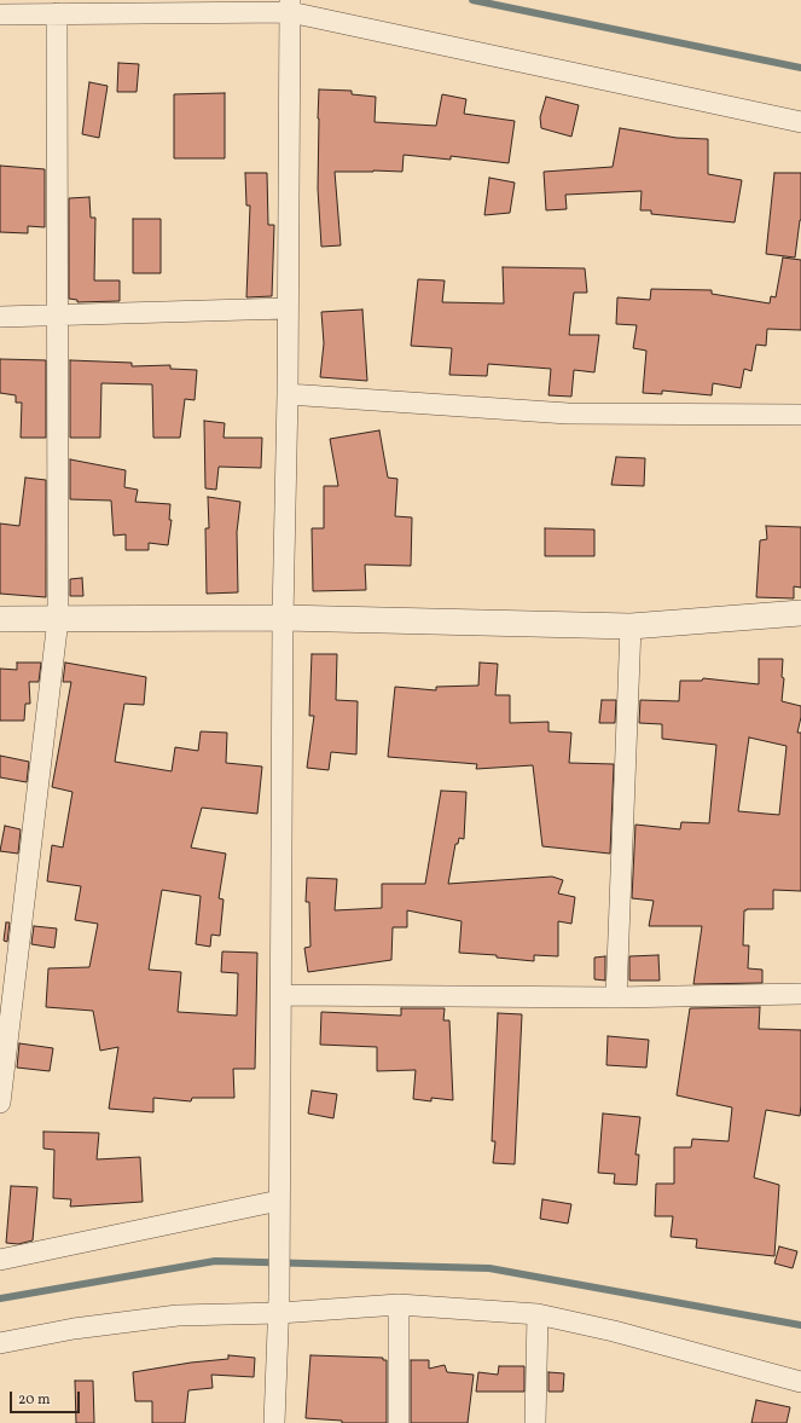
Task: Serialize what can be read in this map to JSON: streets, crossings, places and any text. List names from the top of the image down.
{
  "scale_bar": "20 m"
}
